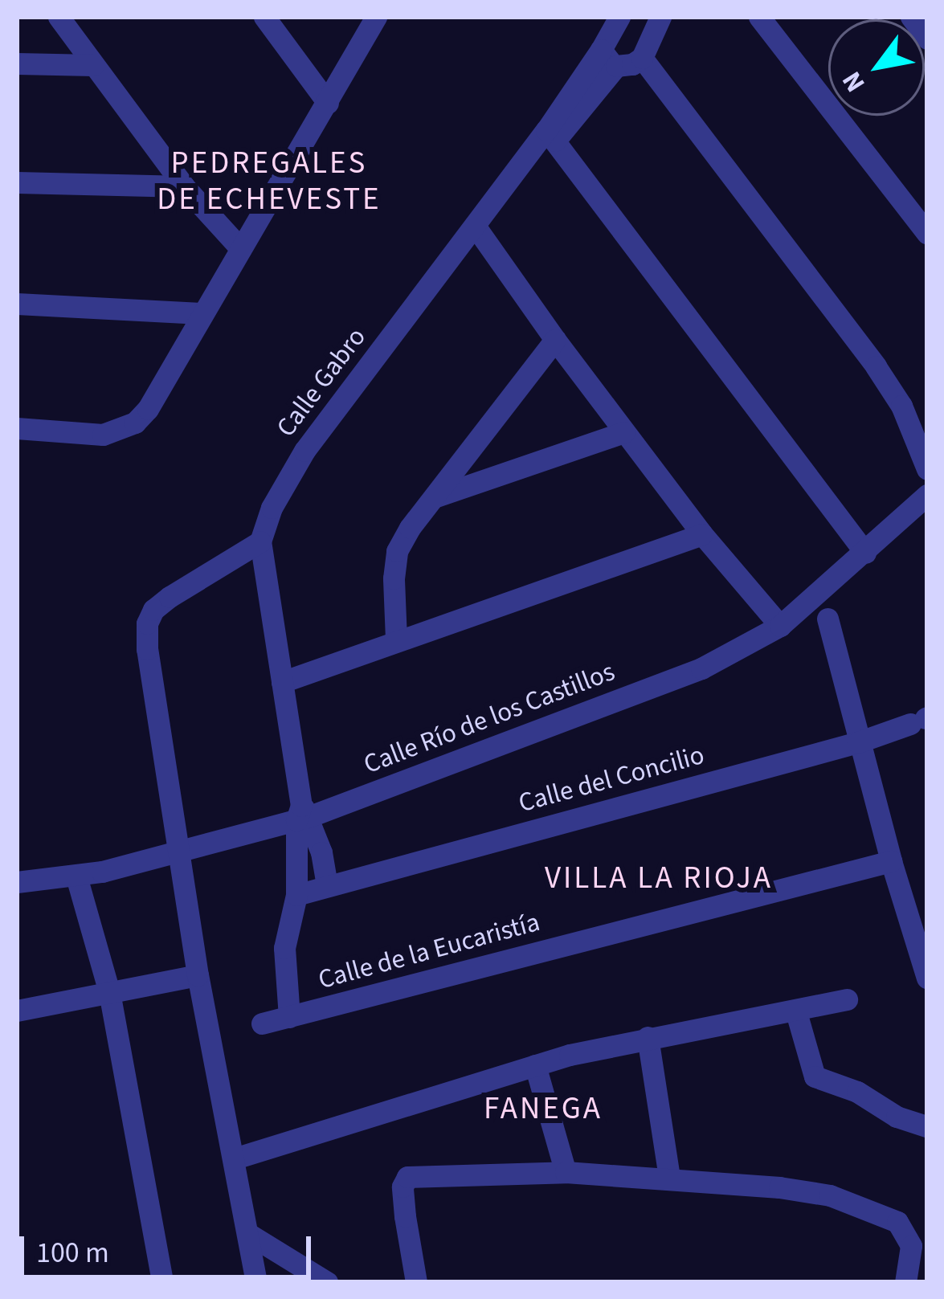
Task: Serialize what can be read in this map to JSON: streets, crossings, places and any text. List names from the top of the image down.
{
  "streets": {
    "street": [
      "Calle Gabro",
      "Calle Río de los Castillos",
      "Calle del Concilio",
      "Calle de la Eucaristía"
    ]
  },
  "crossings": [
    ["Calle Gabro", "Calle Río de los Castillos"]
  ],
  "districts": ["PEDREGALES DE ECHEVESTE", "VILLA LA RIOJA", "FANEGA"],
  "scale_bar": "100 m",
  "north": "bottom left"
}
